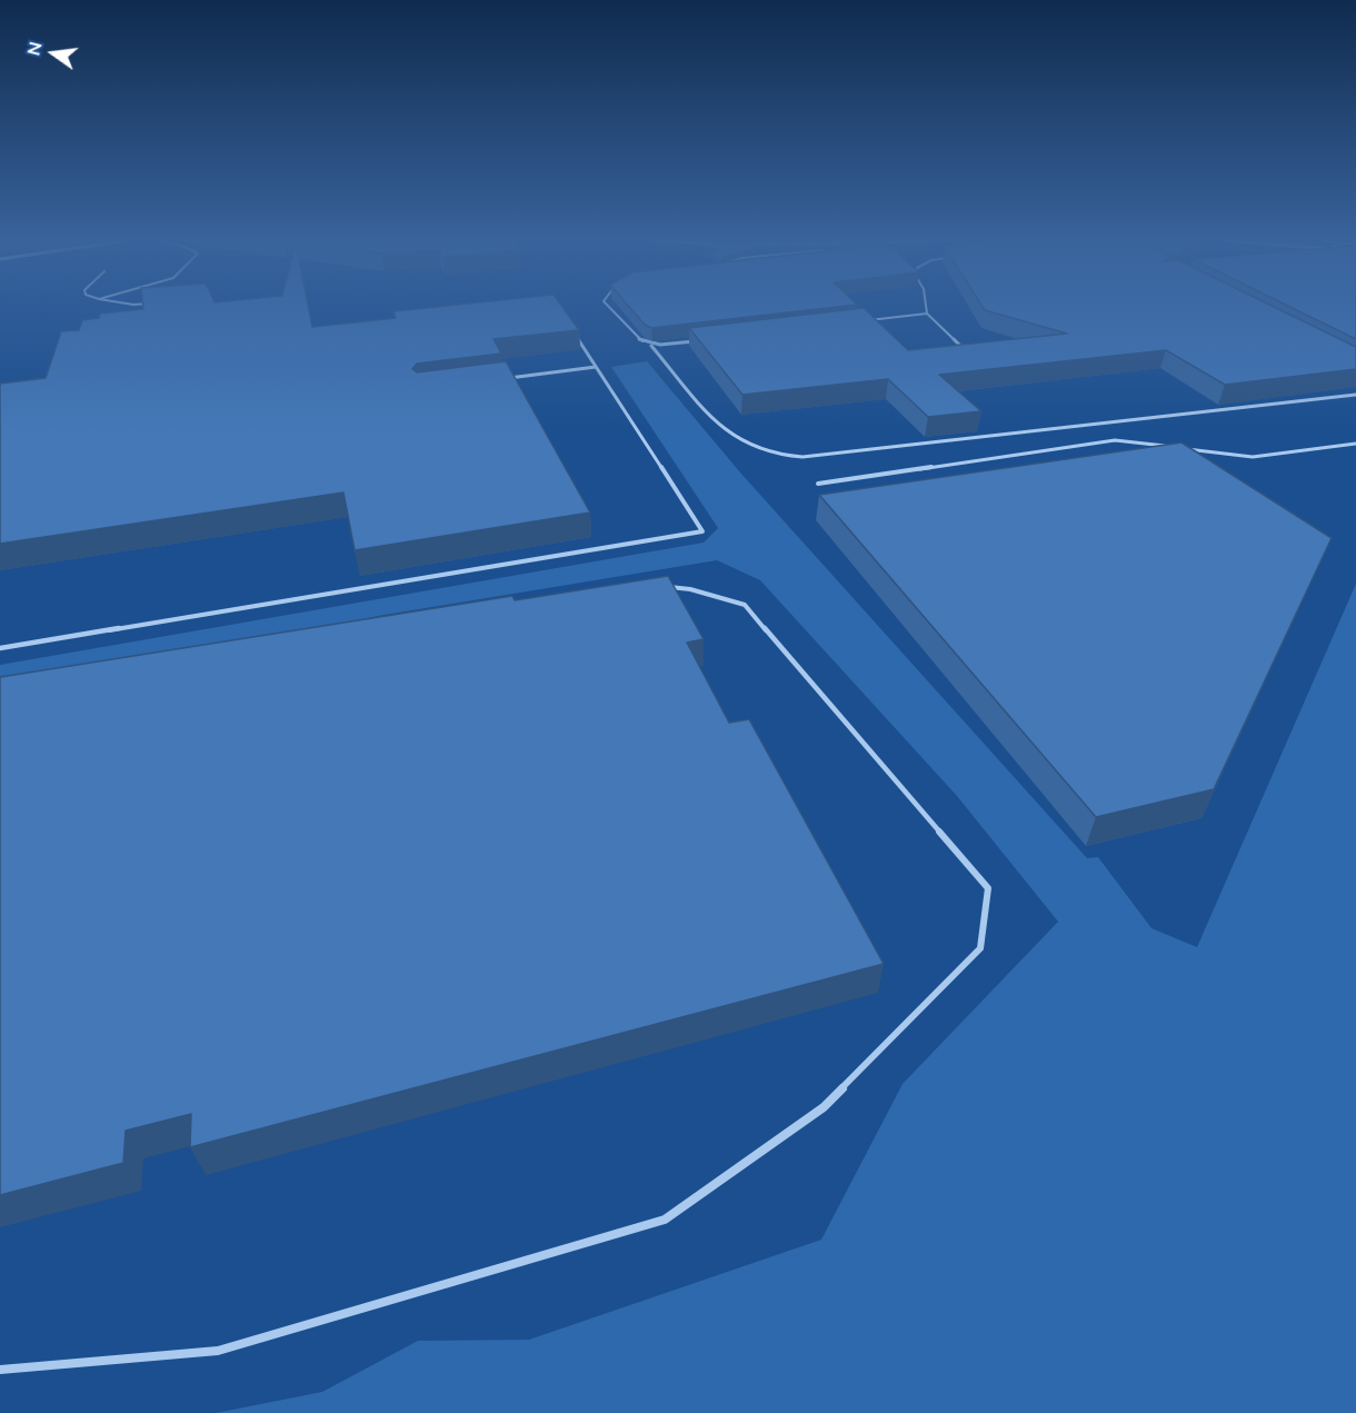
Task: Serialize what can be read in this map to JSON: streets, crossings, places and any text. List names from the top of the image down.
{
  "north": "left"
}
